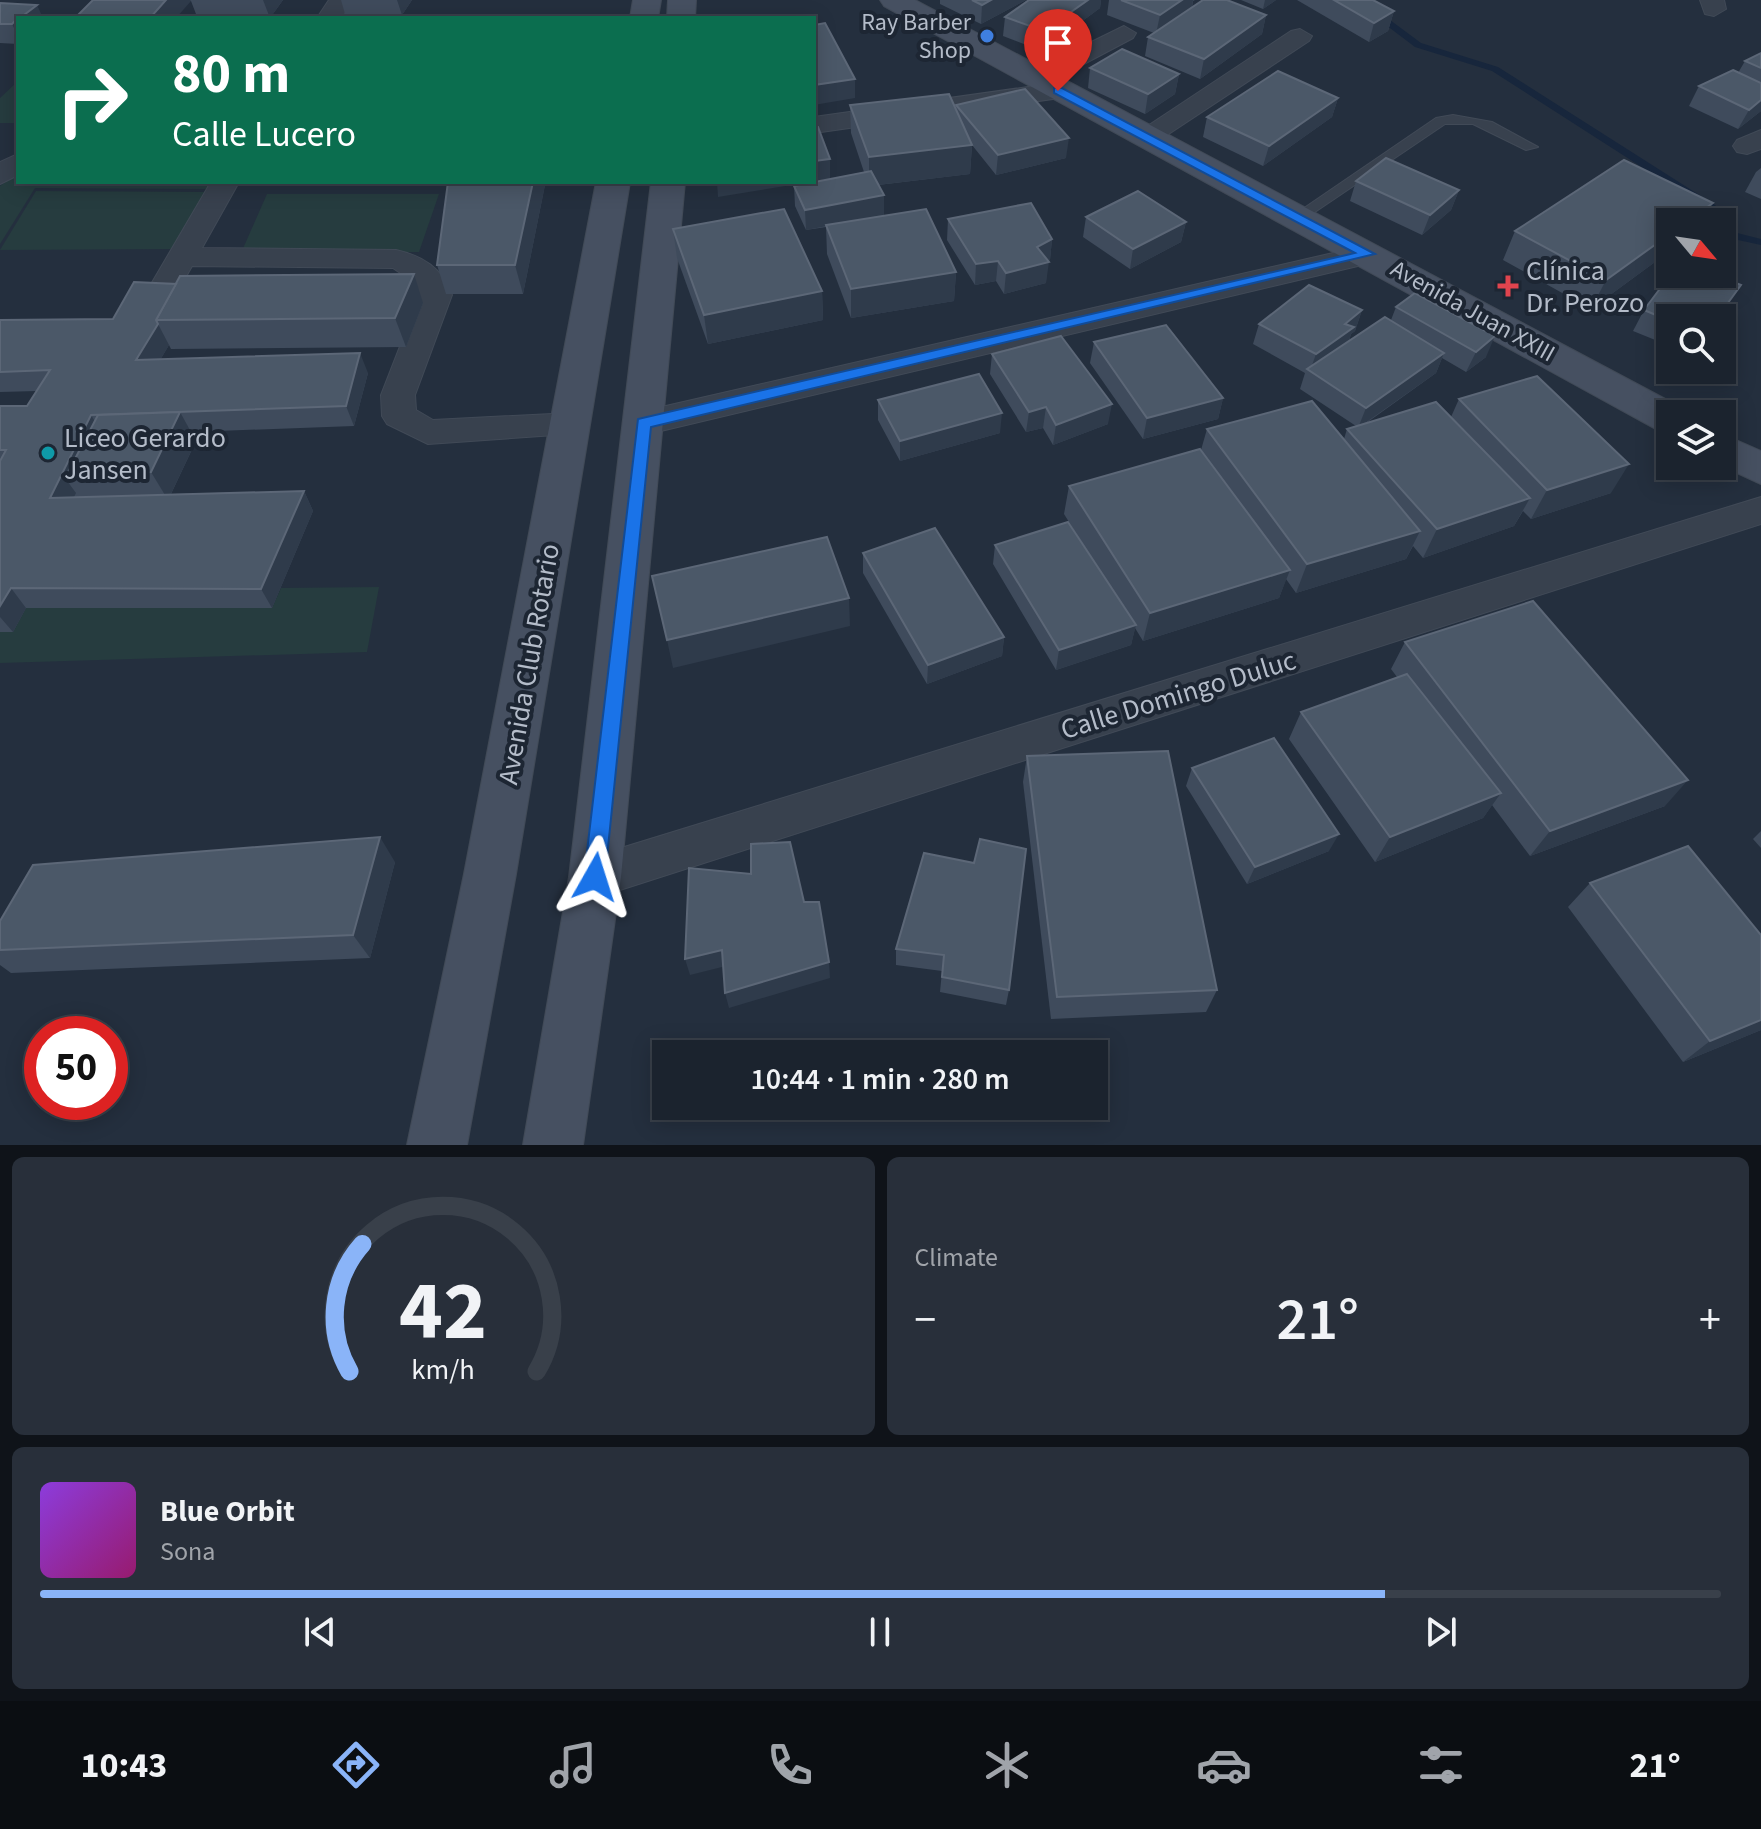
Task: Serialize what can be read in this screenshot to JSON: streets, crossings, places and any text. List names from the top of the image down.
{
  "streets": {
    "main road": ["Avenida Juan XXIII", "Avenida Club Rotario"],
    "street": ["Calle Domingo Duluc"]
  },
  "places": {
    "other": ["Ray Barber Shop", "Liceo Gerardo Jansen"],
    "health": ["Clínica Dr. Perozo"]
  },
  "north": "bottom right",
  "page": {
    "turn": ["80 m", "Calle Lucero"],
    "limit": "50",
    "trip": "10:44 · 1 min · 280 m",
    "tile": "Climate",
    "heat": ["−", "21°", "+"],
    "song": ["Blue Orbit", "Sona"],
    "tabs": ["10:43", "21°"],
    "gauge": ["42", "km/h"]
  }
}
